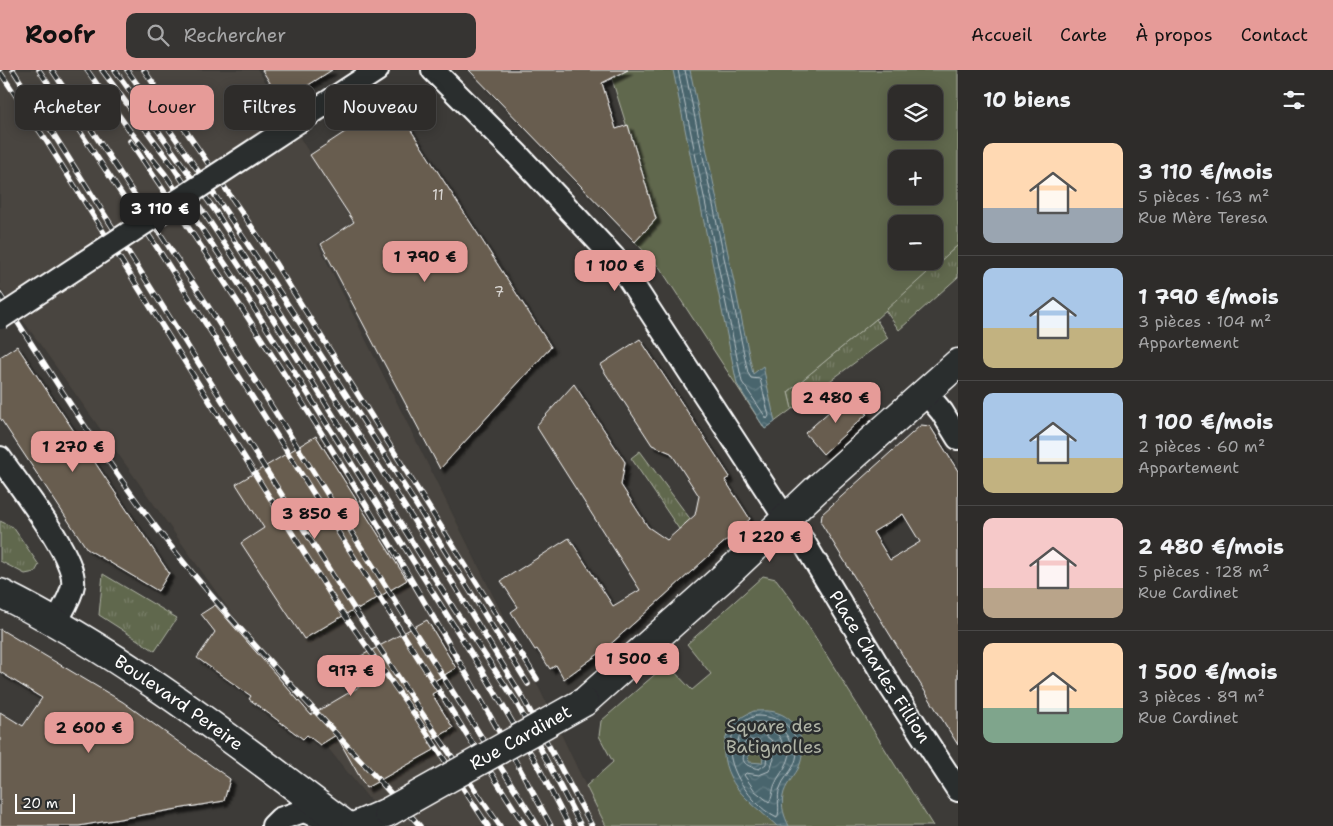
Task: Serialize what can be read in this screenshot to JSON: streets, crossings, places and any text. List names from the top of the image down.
{
  "streets": {
    "main road": ["Boulevard Pereire", "Rue Cardinet"],
    "street": ["Place Charles Fillion"]
  },
  "crossings": [
    ["Place Charles Fillion", "Rue Cardinet"]
  ],
  "parks": ["Square des Batignolles"],
  "house_numbers": ["11", "7"],
  "scale_bar": "20 m",
  "page": {
    "header": "Roofr",
    "search": "Rechercher",
    "nav": [
      "Accueil",
      "Carte",
      "À propos",
      "Contact"
    ],
    "heading": "10 biens",
    "map_buttons": ["+", "−"],
    "chip": [
      "Acheter",
      "Louer",
      "Filtres",
      "Nouveau"
    ],
    "list": [
      {
        "name": "3 110 €/mois",
        "note": "5 pièces · 163 m² · Rue Mère Teresa"
      },
      {
        "name": "1 790 €/mois",
        "note": "3 pièces · 104 m² · Appartement"
      },
      {
        "name": "1 100 €/mois",
        "note": "2 pièces · 60 m² · Appartement"
      },
      {
        "name": "2 480 €/mois",
        "note": "5 pièces · 128 m² · Rue Cardinet"
      },
      {
        "name": "1 500 €/mois",
        "note": "3 pièces · 89 m² · Rue Cardinet"
      }
    ],
    "price": [
      "3 110 €",
      "1 790 €",
      "1 100 €",
      "2 480 €",
      "1 270 €",
      "3 850 €",
      "1 220 €",
      "1 500 €",
      "917 €",
      "2 600 €"
    ],
    "scale": "20 m"
  }
}
